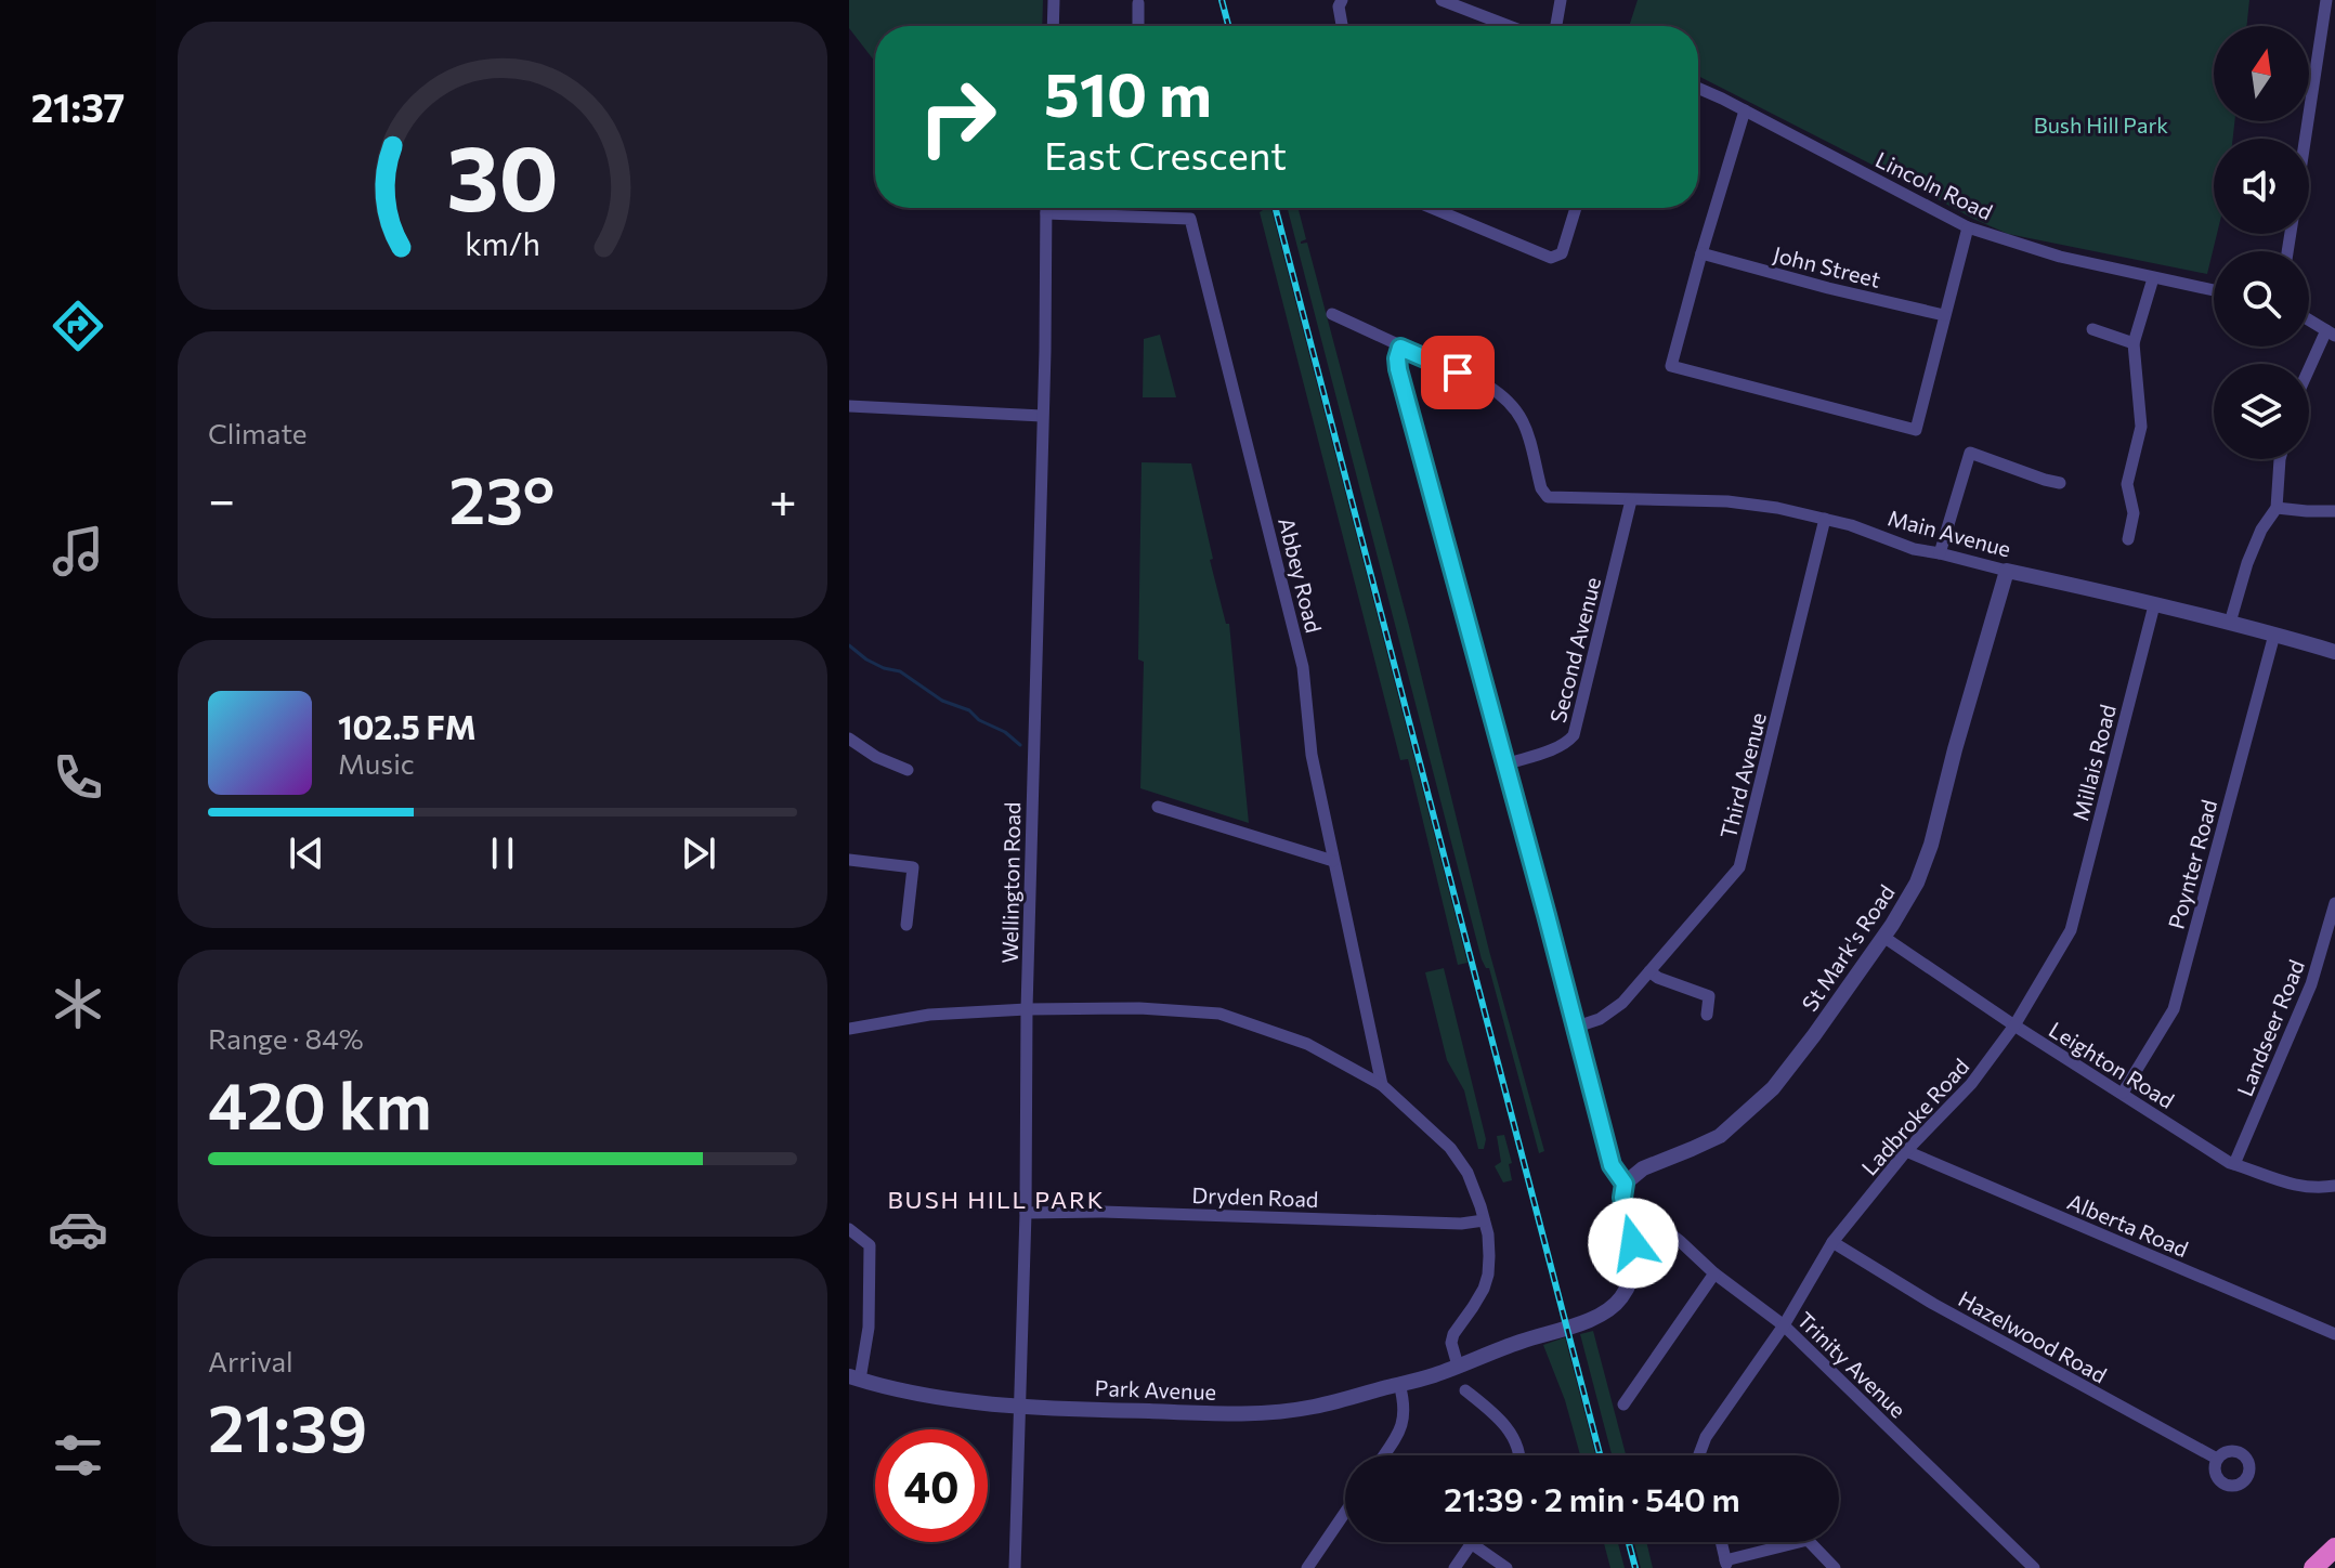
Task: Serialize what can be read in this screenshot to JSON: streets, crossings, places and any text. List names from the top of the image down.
{
  "streets": {
    "street": [
      "Lincoln Road",
      "John Street",
      "Main Avenue",
      "Abbey Road",
      "Second Avenue",
      "Millais Road",
      "Third Avenue",
      "Poynter Road",
      "Wellington Road",
      "St Mark's Road",
      "Landseer Road",
      "Leighton Road",
      "Ladbroke Road",
      "Dryden Road",
      "Alberta Road",
      "Hazelwood Road",
      "Trinity Avenue",
      "Park Avenue"
    ]
  },
  "crossings": [
    ["Main Avenue", "Second Avenue"],
    ["Main Avenue", "Millais Road"],
    ["Main Avenue", "Third Avenue"],
    ["Main Avenue", "Poynter Road"],
    ["Main Avenue", "St Mark's Road"],
    ["Abbey Road", "Wellington Road"],
    ["Millais Road", "Ladbroke Road"],
    ["Poynter Road", "Leighton Road"],
    ["Wellington Road", "Dryden Road"],
    ["Wellington Road", "Park Avenue"],
    ["St Mark's Road", "Leighton Road"],
    ["St Mark's Road", "Park Avenue"],
    ["Landseer Road", "Leighton Road"],
    ["Leighton Road", "Ladbroke Road"],
    ["Ladbroke Road", "Alberta Road"],
    ["Ladbroke Road", "Hazelwood Road"],
    ["Ladbroke Road", "Trinity Avenue"],
    ["Trinity Avenue", "Park Avenue"]
  ],
  "districts": ["BUSH HILL PARK"],
  "parks": ["Bush Hill Park"],
  "north": "top",
  "page": {
    "tabs": "21:37",
    "turn": ["510 m", "East Crescent"],
    "tile": [
      "Climate",
      ["Range · 84%", "420 km"],
      ["Arrival", "21:39"]
    ],
    "heat": ["−", "23°", "+"],
    "song": ["102.5 FM", "Music"],
    "limit": "40",
    "trip": "21:39 · 2 min · 540 m",
    "gauge": ["30", "km/h"]
  }
}
